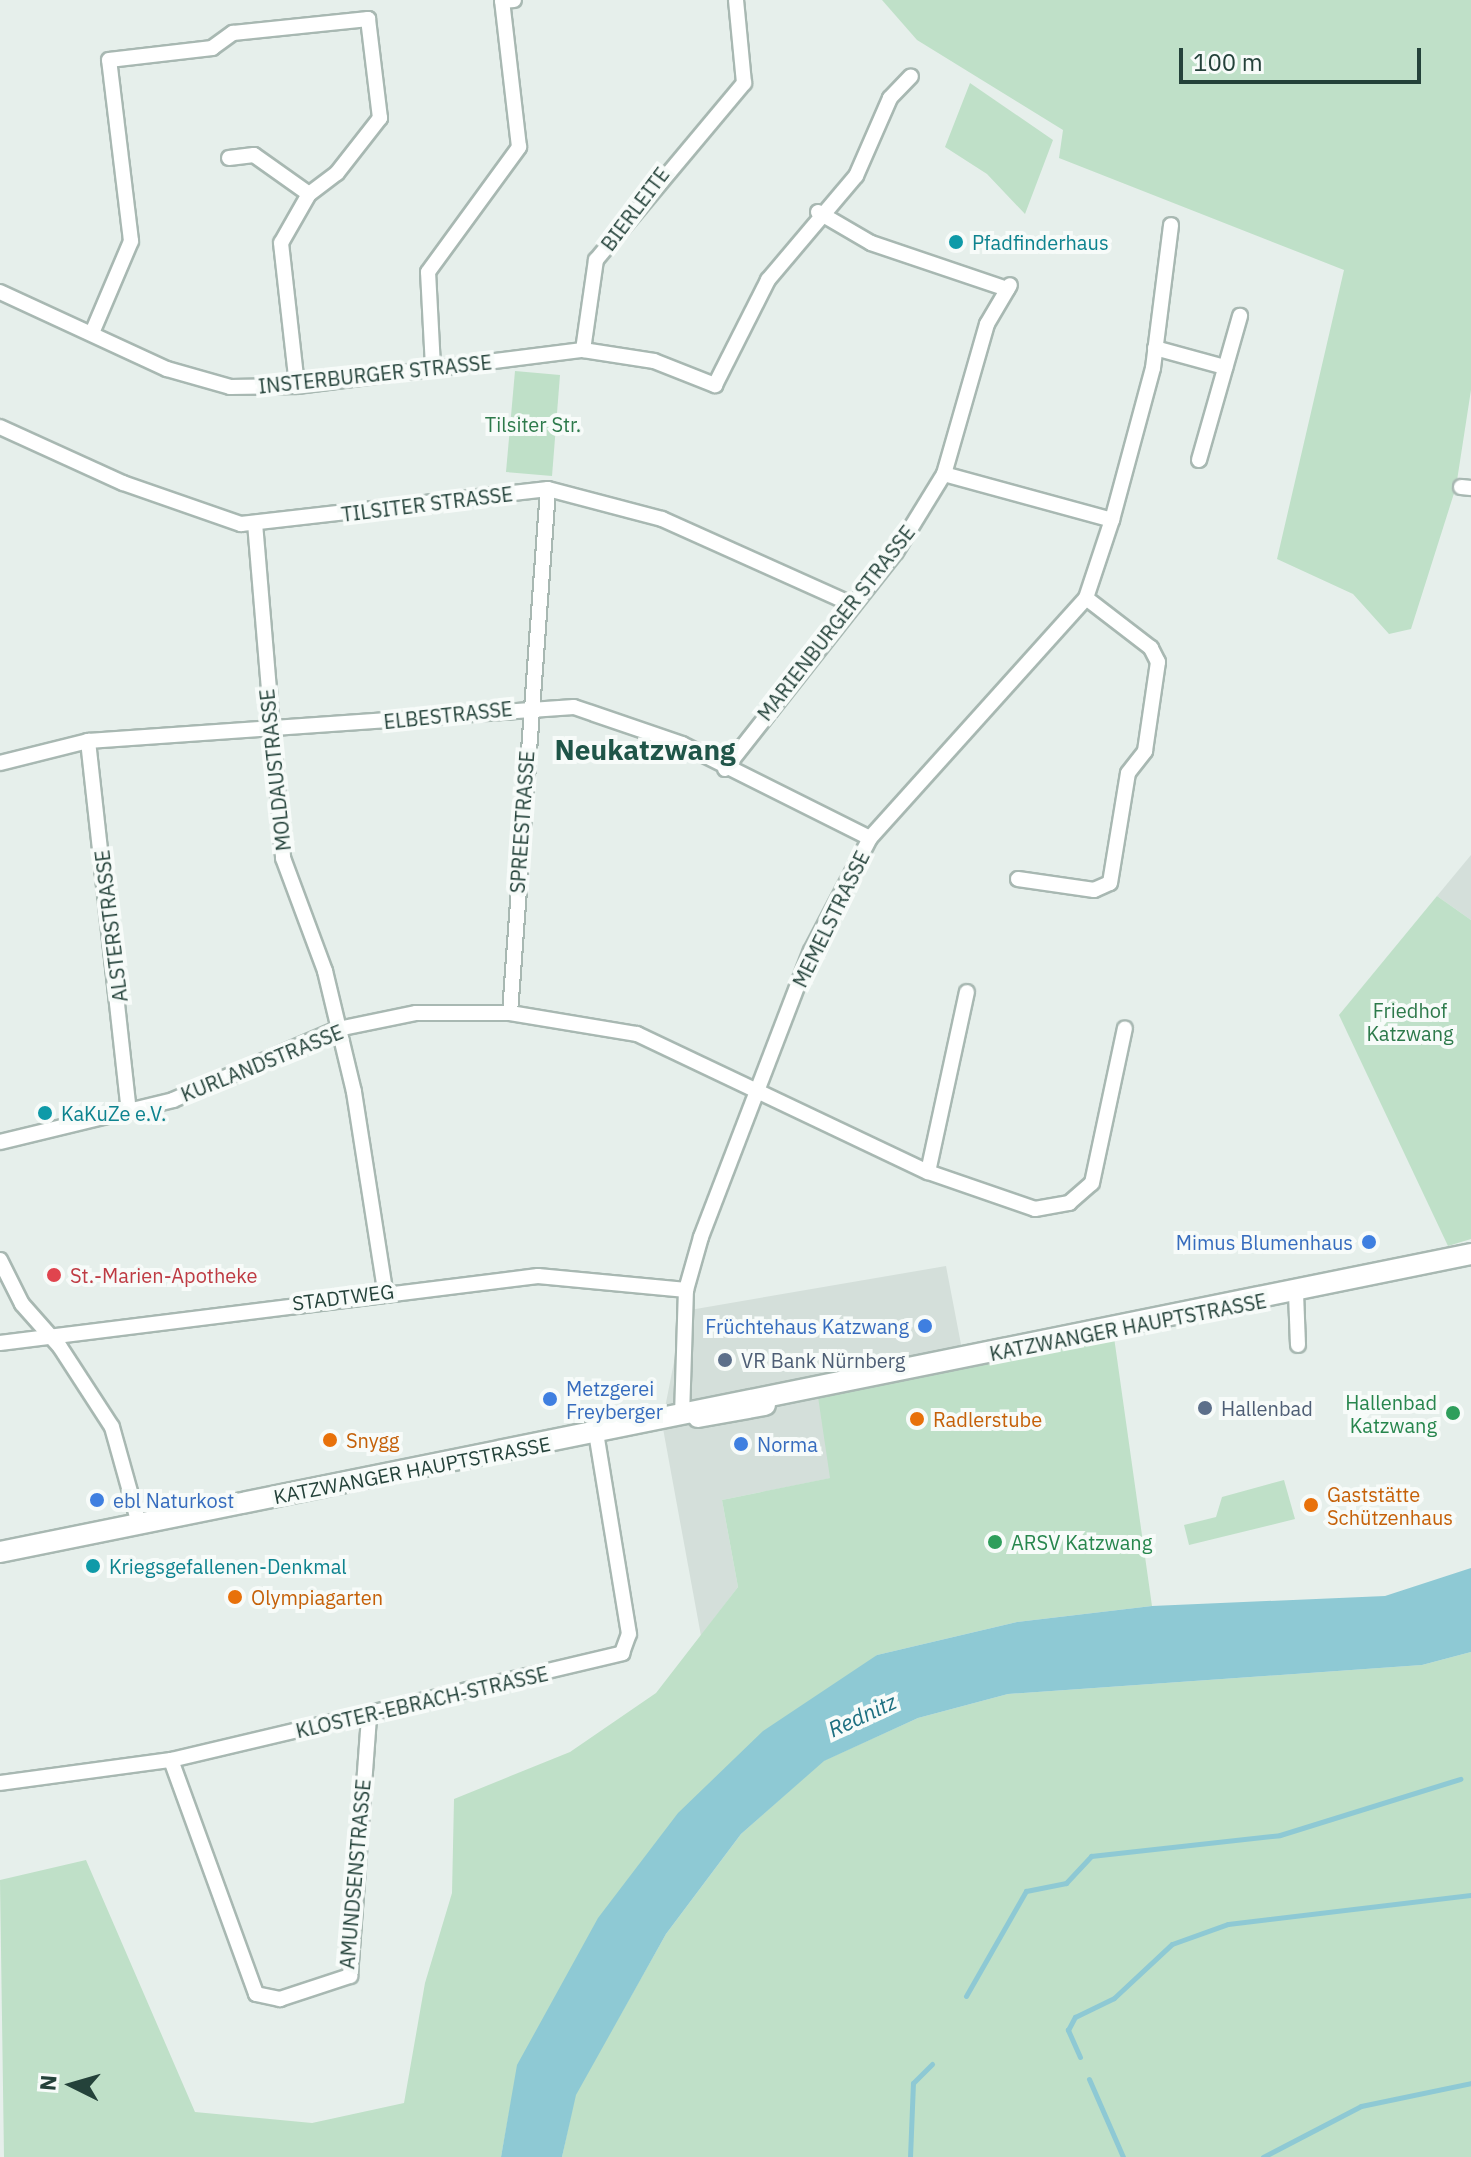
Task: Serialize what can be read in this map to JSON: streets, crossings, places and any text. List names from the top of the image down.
{
  "streets": {
    "main road": ["KATZWANGER HAUPTSTRASSE"],
    "street": [
      "BIERLEITE",
      "INSTERBURGER STRASSE",
      "TILSITER STRASSE",
      "MARIENBURGER STRASSE",
      "ELBESTRASSE",
      "MOLDAUSTRASSE",
      "SPREESTRASSE",
      "MEMELSTRASSE",
      "ALSTERSTRASSE",
      "KURLANDSTRASSE",
      "STADTWEG",
      "KLOSTER-EBRACH-STRASSE",
      "AMUNDSENSTRASSE"
    ]
  },
  "crossings": [
    ["BIERLEITE", "INSTERBURGER STRASSE"],
    ["INSTERBURGER STRASSE", "MARIENBURGER STRASSE"],
    ["TILSITER STRASSE", "MARIENBURGER STRASSE"],
    ["TILSITER STRASSE", "MOLDAUSTRASSE"],
    ["TILSITER STRASSE", "SPREESTRASSE"],
    ["MARIENBURGER STRASSE", "ELBESTRASSE"],
    ["ELBESTRASSE", "MOLDAUSTRASSE"],
    ["ELBESTRASSE", "SPREESTRASSE"],
    ["ELBESTRASSE", "MEMELSTRASSE"],
    ["ELBESTRASSE", "ALSTERSTRASSE"],
    ["MOLDAUSTRASSE", "KURLANDSTRASSE"],
    ["MOLDAUSTRASSE", "STADTWEG"],
    ["SPREESTRASSE", "KURLANDSTRASSE"],
    ["MEMELSTRASSE", "KURLANDSTRASSE"],
    ["MEMELSTRASSE", "STADTWEG"],
    ["MEMELSTRASSE", "KATZWANGER HAUPTSTRASSE"],
    ["ALSTERSTRASSE", "KURLANDSTRASSE"],
    ["KATZWANGER HAUPTSTRASSE", "KLOSTER-EBRACH-STRASSE"],
    ["KLOSTER-EBRACH-STRASSE", "AMUNDSENSTRASSE"]
  ],
  "districts": ["Neukatzwang"],
  "water": ["Rednitz"],
  "parks": ["Tilsiter Str.", "Friedhof Katzwang"],
  "places": [
    "Pfadfinderhaus",
    "KaKuZe e.V.",
    "Mimus Blumenhaus",
    "St.-Marien-Apotheke",
    "Früchtehaus Katzwang",
    "VR Bank Nürnberg",
    "Metzgerei Freyberger",
    "Hallenbad",
    "Hallenbad Katzwang",
    "Radlerstube",
    "Snygg",
    "Norma",
    "ebl Naturkost",
    "Gaststätte Schützenhaus",
    "ARSV Katzwang",
    "Kriegsgefallenen-Denkmal",
    "Olympiagarten"
  ],
  "scale_bar": "100 m",
  "north": "left"
}
